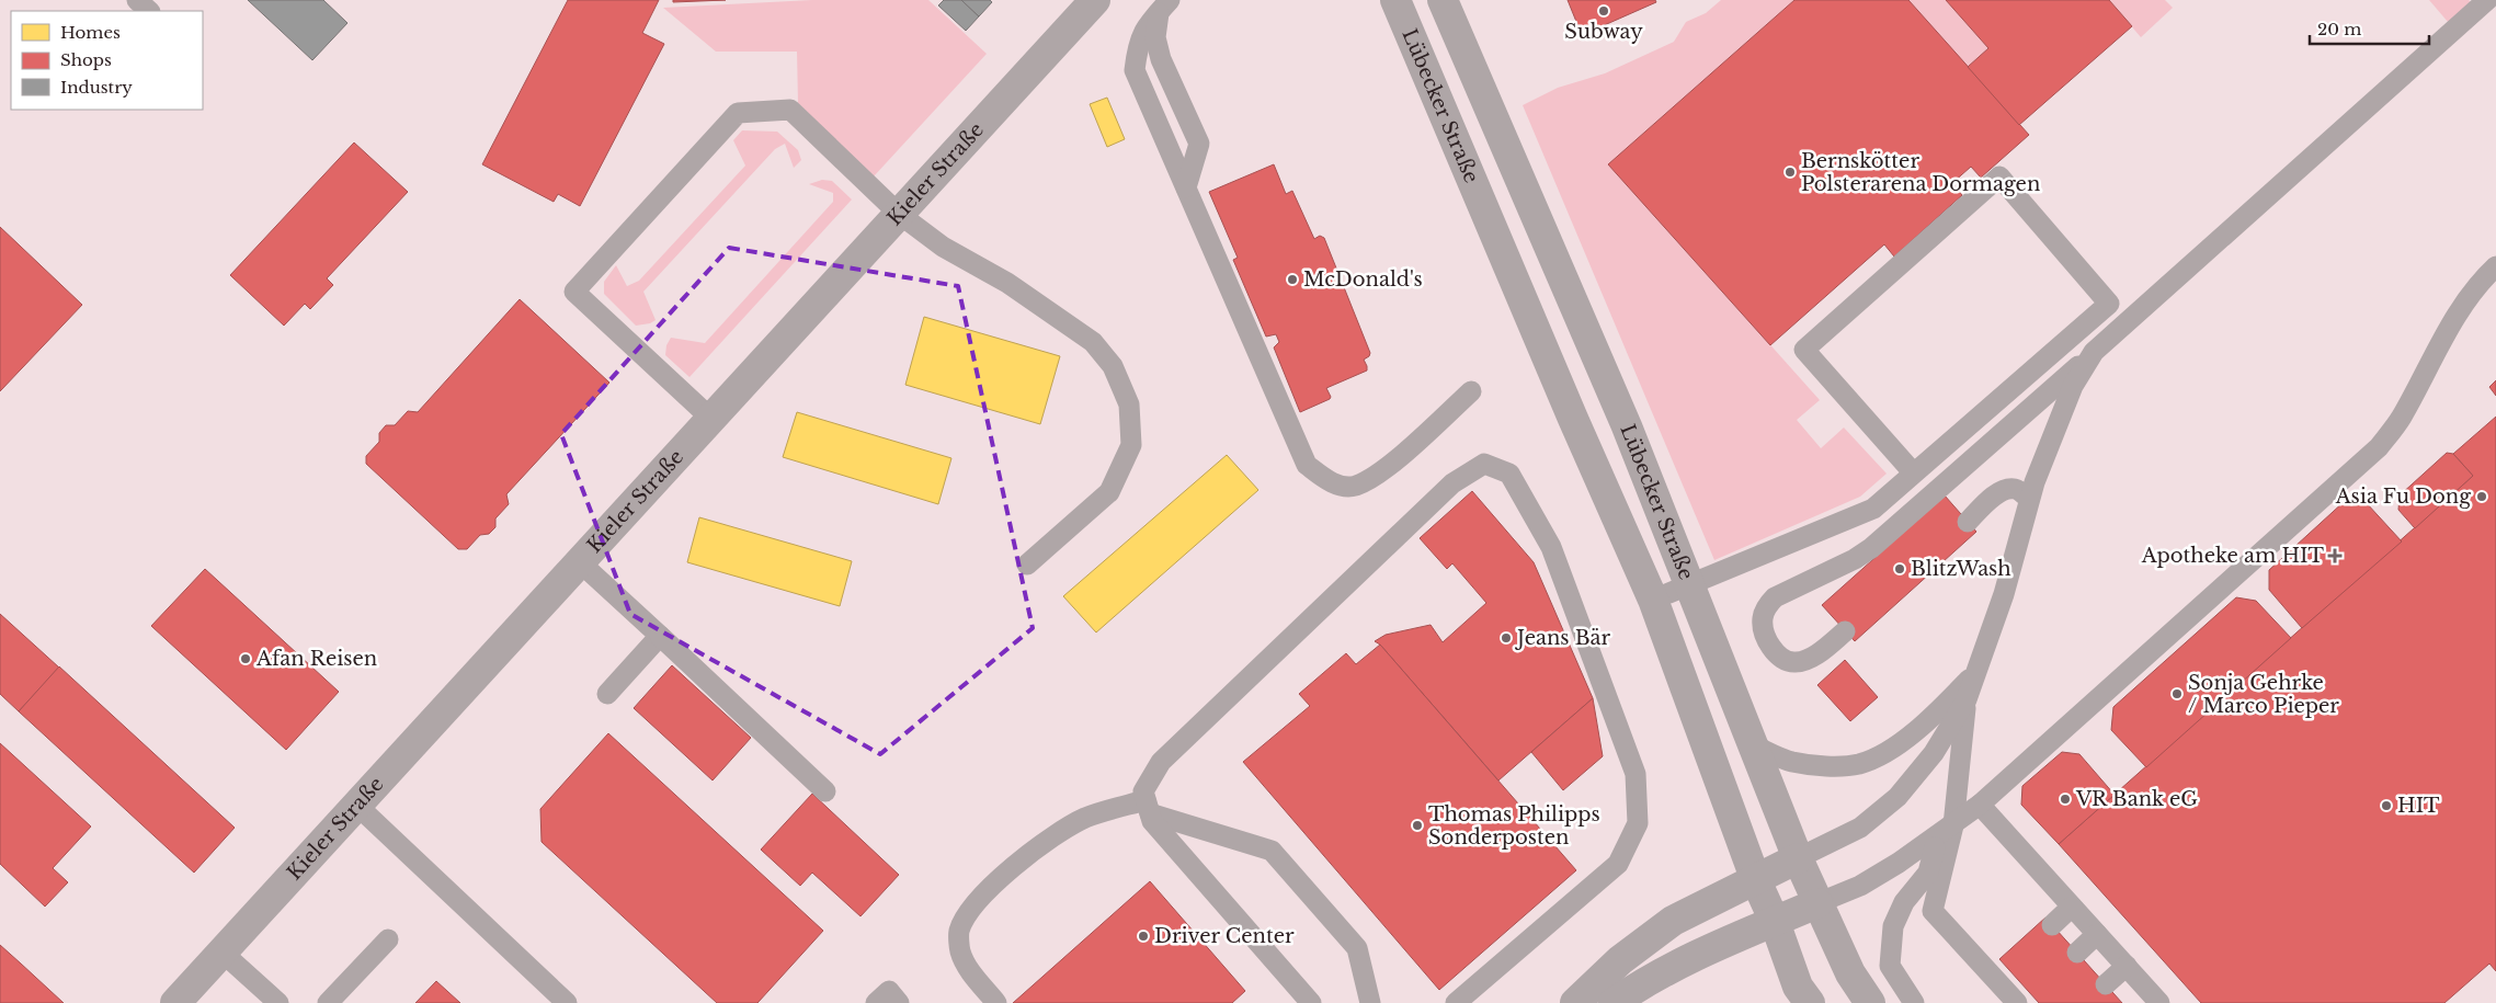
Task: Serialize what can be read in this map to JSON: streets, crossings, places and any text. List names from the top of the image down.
{
  "streets": {
    "street": ["Lübecker Straße", "Kieler Straße"]
  },
  "places": {
    "other": [
      "Subway",
      "Bernskötter Polsterarena Dormagen",
      "McDonald's",
      "Asia Fu Dong",
      "BlitzWash",
      "Jeans Bär",
      "Afan Reisen",
      "Sonja Gehrke / Marco Pieper",
      "VR Bank eG",
      "HIT",
      "Thomas Philipps Sonderposten",
      "Driver Center"
    ],
    "health": ["Apotheke am HIT"]
  },
  "legend": ["Homes", "Shops", "Industry"],
  "scale_bar": "20 m"
}
